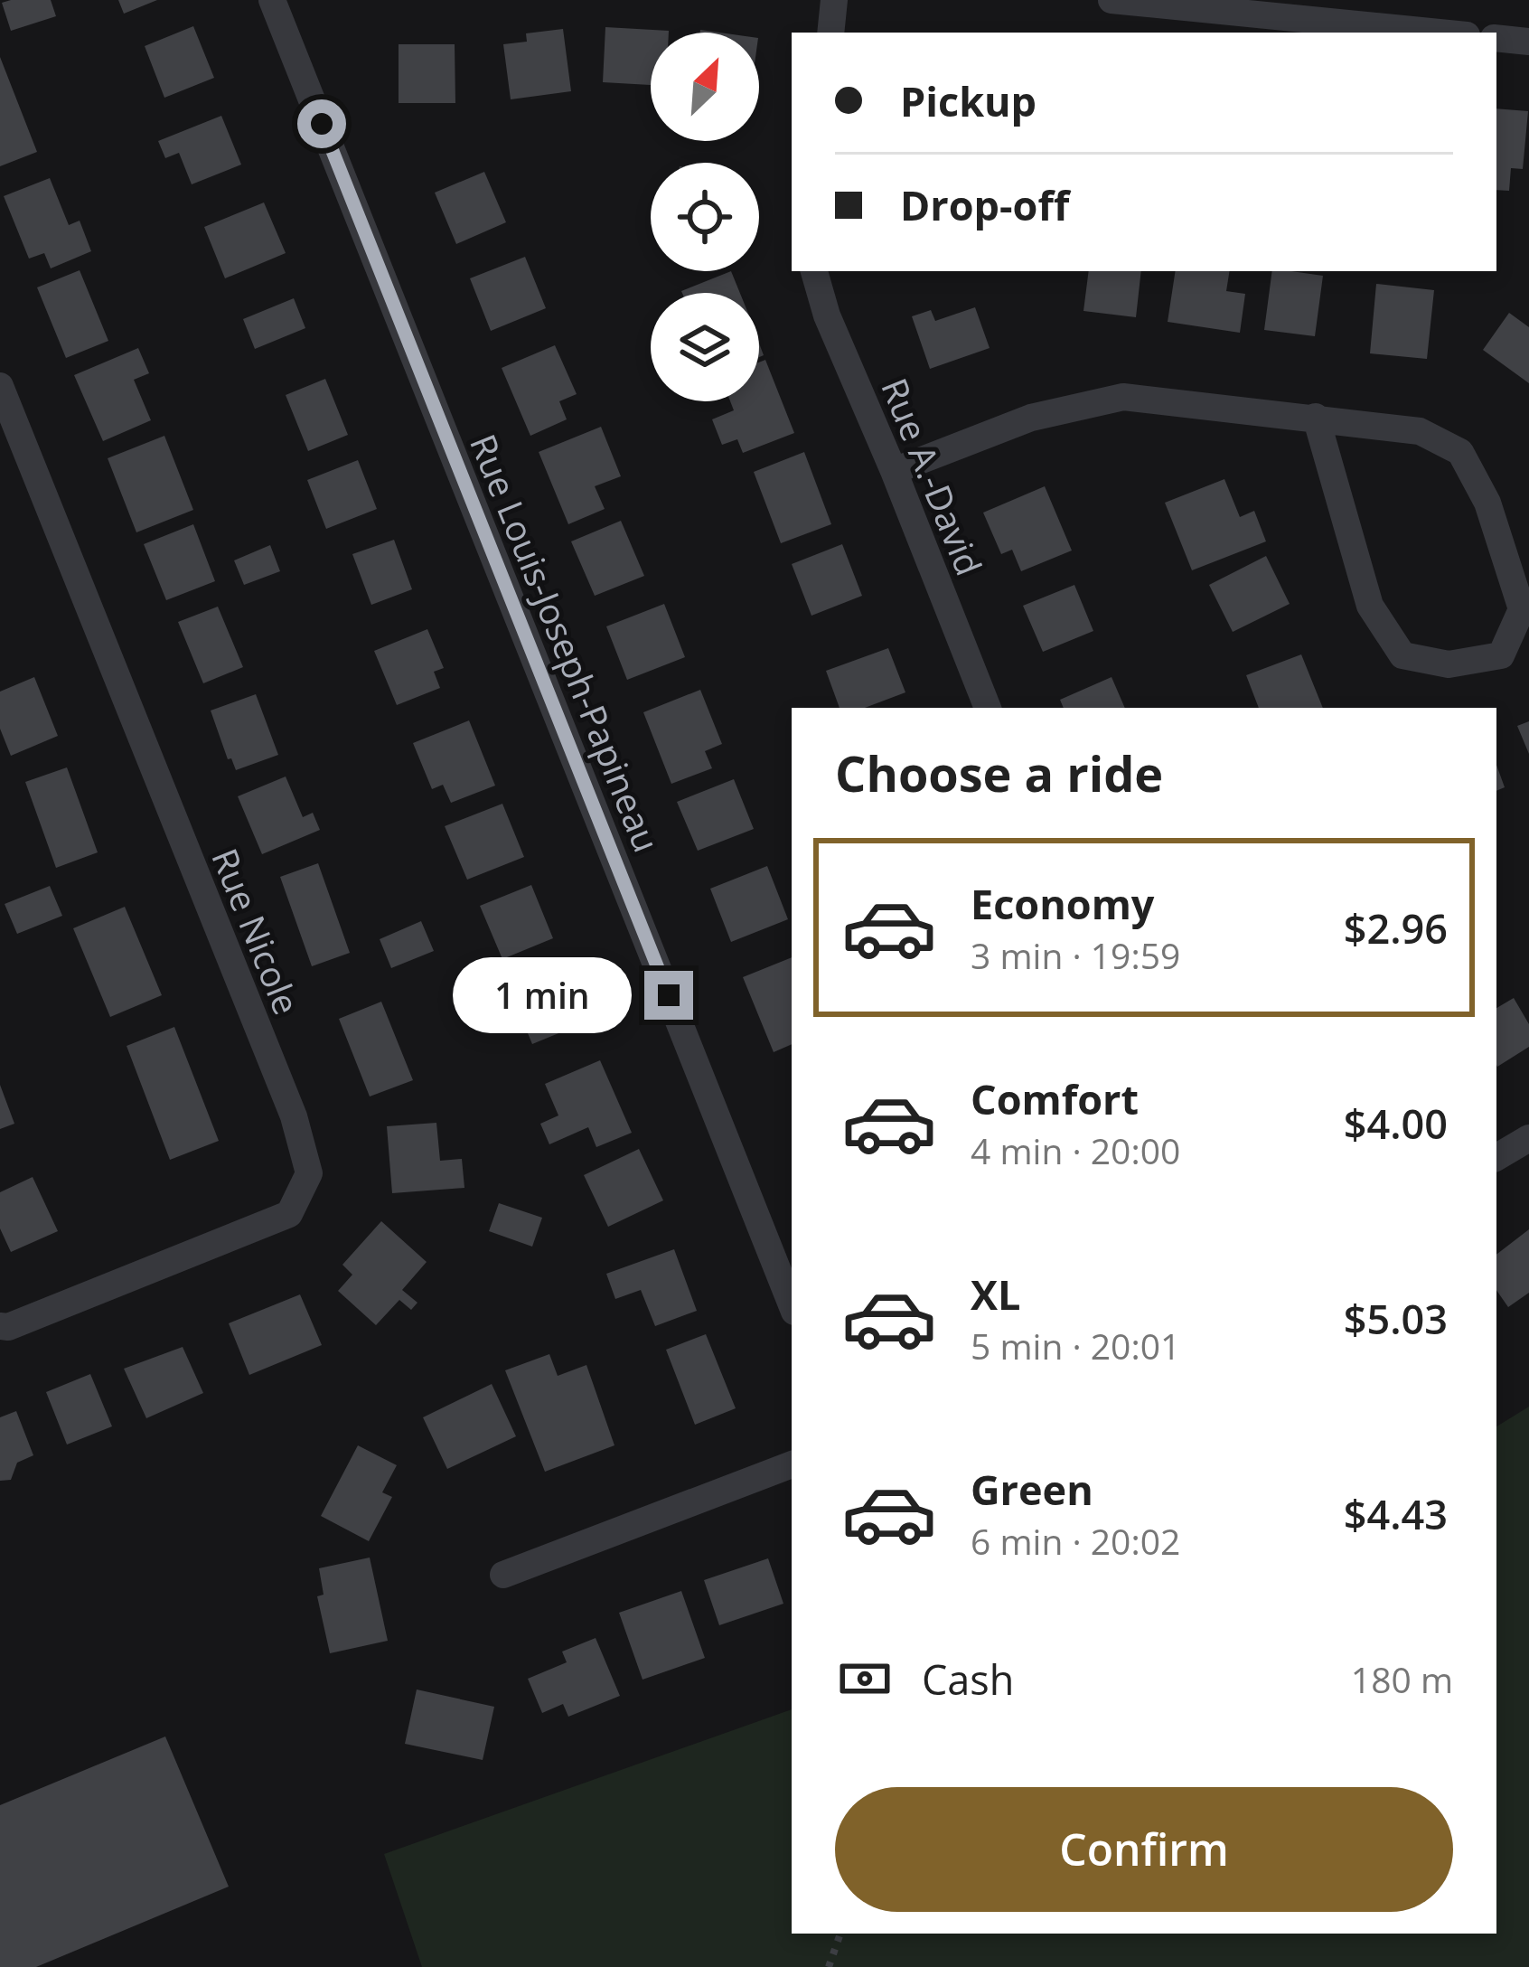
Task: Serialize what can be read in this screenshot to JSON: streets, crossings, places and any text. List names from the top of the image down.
{
  "streets": {
    "street": ["Rue A.-David", "Rue Louis-Joseph-Papineau", "Rue Nicole"]
  },
  "north": "top right",
  "page": {
    "banner": ["Pickup", "Drop-off"],
    "heading": "Choose a ride",
    "list": [
      {
        "name": "Economy",
        "note": "3 min · 19:59",
        "value": "$2.96"
      },
      {
        "name": "Comfort",
        "note": "4 min · 20:00",
        "value": "$4.00"
      },
      {
        "name": "XL",
        "note": "5 min · 20:01",
        "value": "$5.03"
      },
      {
        "name": "Green",
        "note": "6 min · 20:02",
        "value": "$4.43"
      }
    ],
    "bubble": "1 min",
    "pay": ["Cash", "180 m"],
    "buttons": "Confirm"
  }
}
